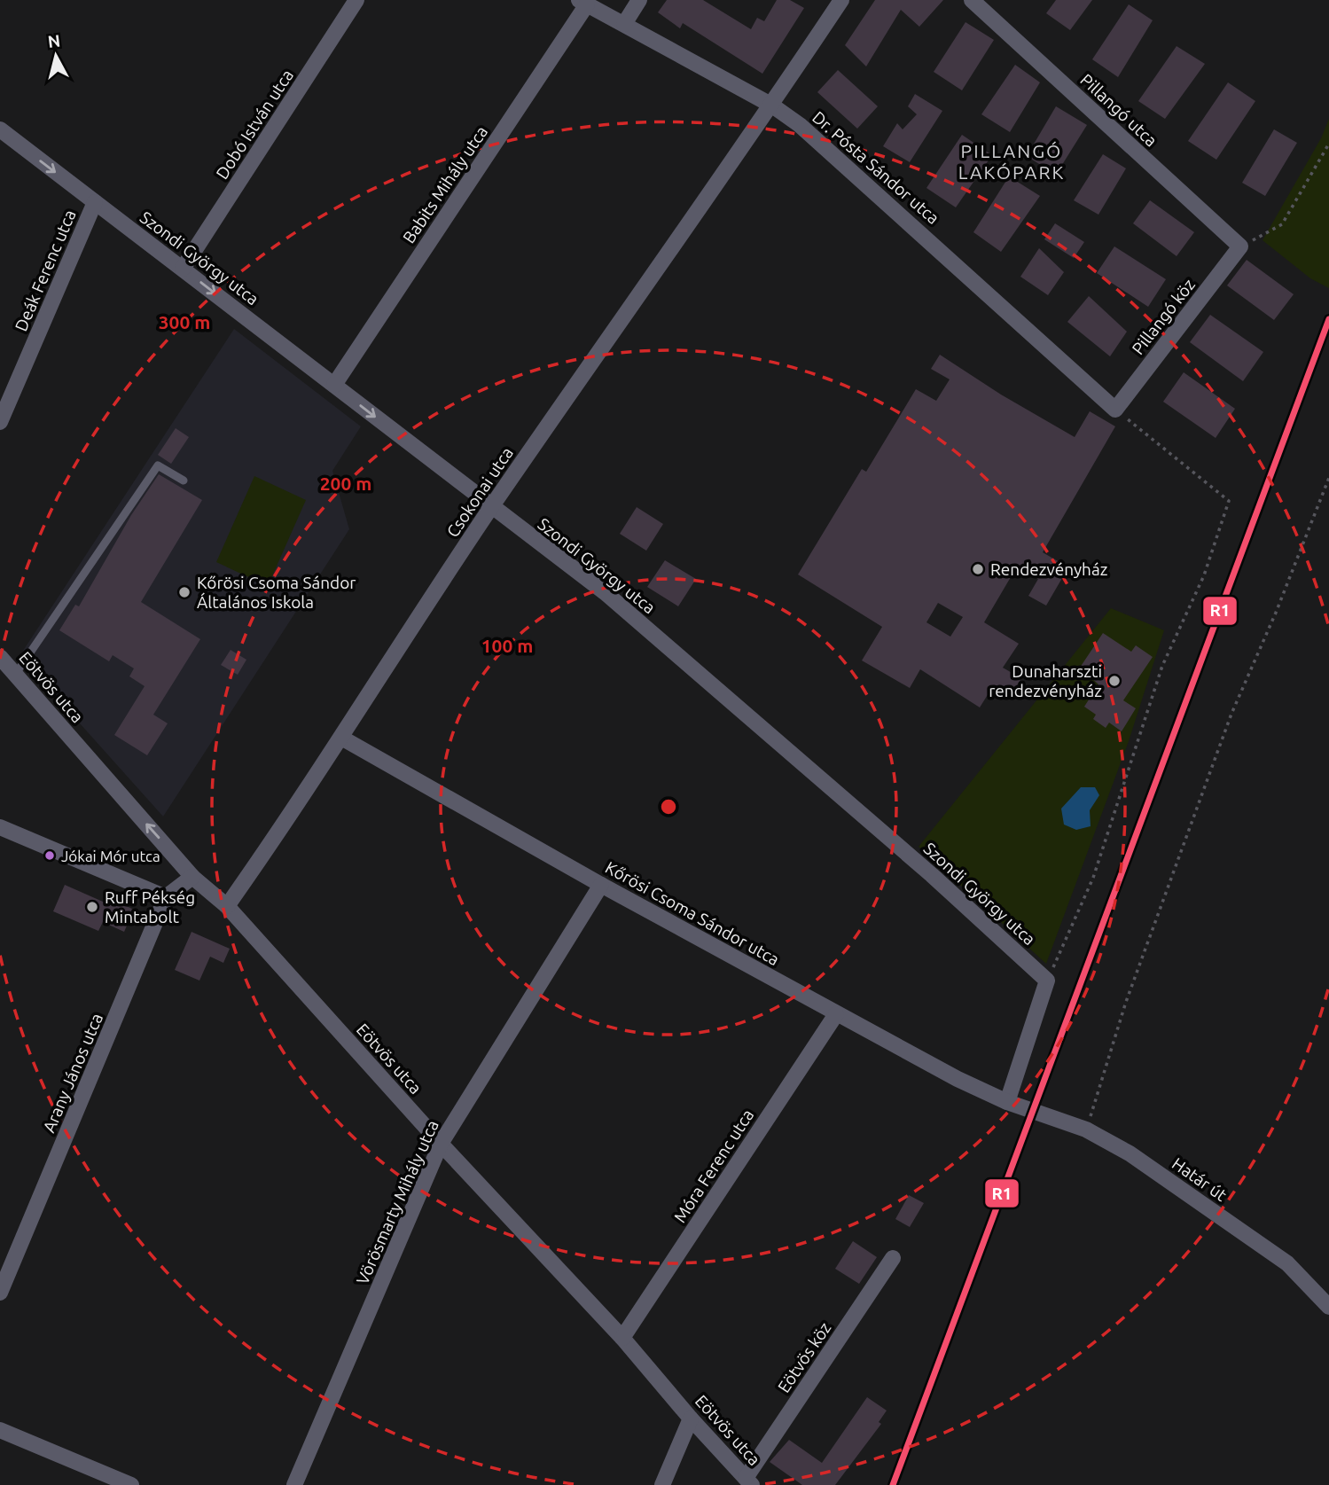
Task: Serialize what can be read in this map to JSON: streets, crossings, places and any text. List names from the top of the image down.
{
  "streets": {
    "street": [
      "Pillangó utca",
      "Dobó István utca",
      "Dr. Pósta Sándor utca",
      "Babits Mihály utca",
      "Szondi György utca",
      "Deák Ferenc utca",
      "Pillangó köz",
      "Csokonai utca",
      "Eötvös utca",
      "Kőrösi Csoma Sándor utca",
      "Arany János utca",
      "Móra Ferenc utca",
      "Határ út",
      "Vörösmarty Mihály utca",
      "Eötvös köz"
    ]
  },
  "crossings": [
    ["Pillangó utca", "Pillangó köz"],
    ["Dobó István utca", "Szondi György utca"],
    ["Dr. Pósta Sándor utca", "Babits Mihály utca"],
    ["Dr. Pósta Sándor utca", "Pillangó köz"],
    ["Dr. Pósta Sándor utca", "Csokonai utca"],
    ["Babits Mihály utca", "Szondi György utca"],
    ["Szondi György utca", "Deák Ferenc utca"],
    ["Szondi György utca", "Csokonai utca"],
    ["Csokonai utca", "Eötvös utca"],
    ["Csokonai utca", "Kőrösi Csoma Sándor utca"],
    ["Eötvös utca", "Arany János utca"],
    ["Eötvös utca", "Móra Ferenc utca"],
    ["Eötvös utca", "Vörösmarty Mihály utca"],
    ["Eötvös utca", "Eötvös köz"],
    ["Kőrösi Csoma Sándor utca", "Móra Ferenc utca"],
    ["Kőrösi Csoma Sándor utca", "Határ út"],
    ["Kőrösi Csoma Sándor utca", "Vörösmarty Mihály utca"]
  ],
  "one_way": ["Szondi György utca"],
  "districts": ["PILLANGÓ LAKÓPARK"],
  "places": [
    "Rendezvényház",
    "Kőrösi Csoma Sándor Általános Iskola",
    "Dunaharszti rendezvényház",
    "Jókai Mór utca",
    "Ruff Pékség Mintabolt"
  ],
  "lines": ["transit line R1"],
  "north": "top",
  "rings": ["300 m", "200 m", "100 m"]
}
